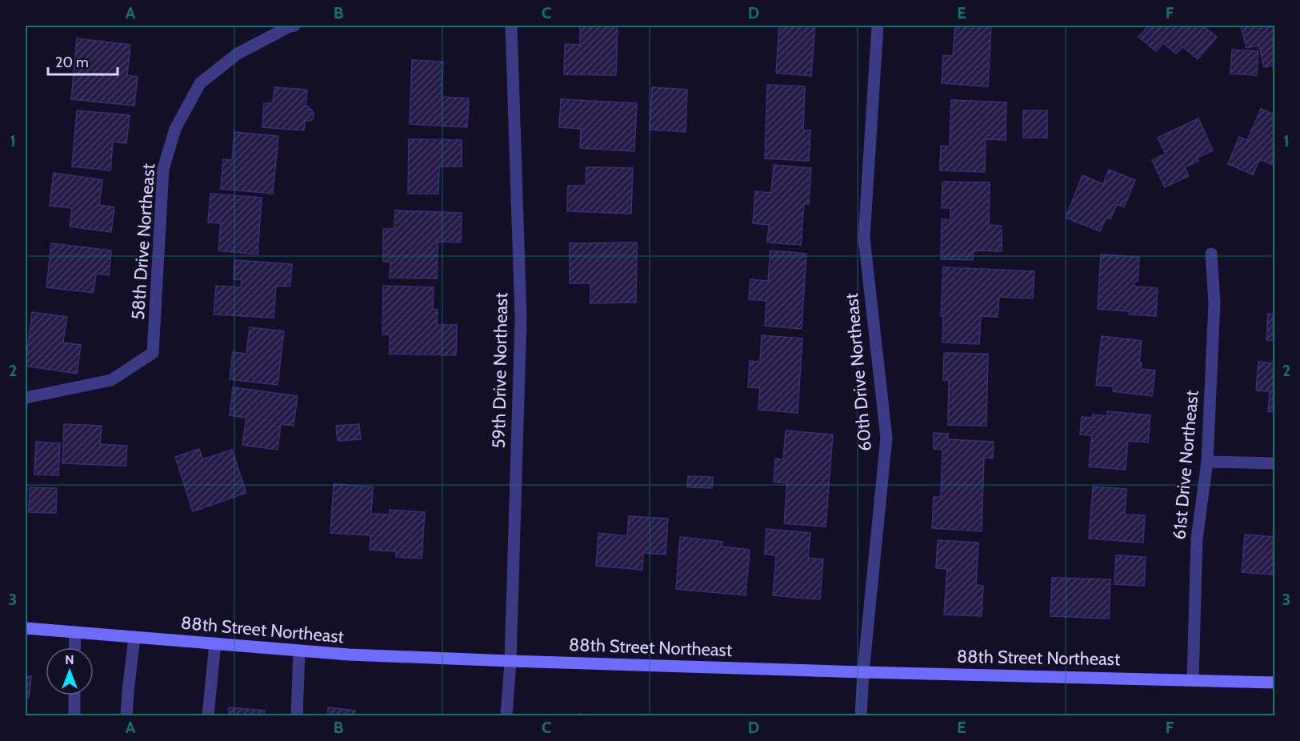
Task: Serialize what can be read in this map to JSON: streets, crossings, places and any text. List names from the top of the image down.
{
  "streets": {
    "main road": ["88th Street Northeast"],
    "street": [
      "58th Drive Northeast",
      "59th Drive Northeast",
      "60th Drive Northeast",
      "61st Drive Northeast"
    ]
  },
  "crossings": [
    ["59th Drive Northeast", "88th Street Northeast"],
    ["60th Drive Northeast", "88th Street Northeast"],
    ["61st Drive Northeast", "88th Street Northeast"]
  ],
  "scale_bar": "20 m",
  "north": "top",
  "grid": {
    "columns": [
      "A",
      "B",
      "C",
      "D",
      "E",
      "F"
    ],
    "rows": ["1", "2", "3"]
  }
}
